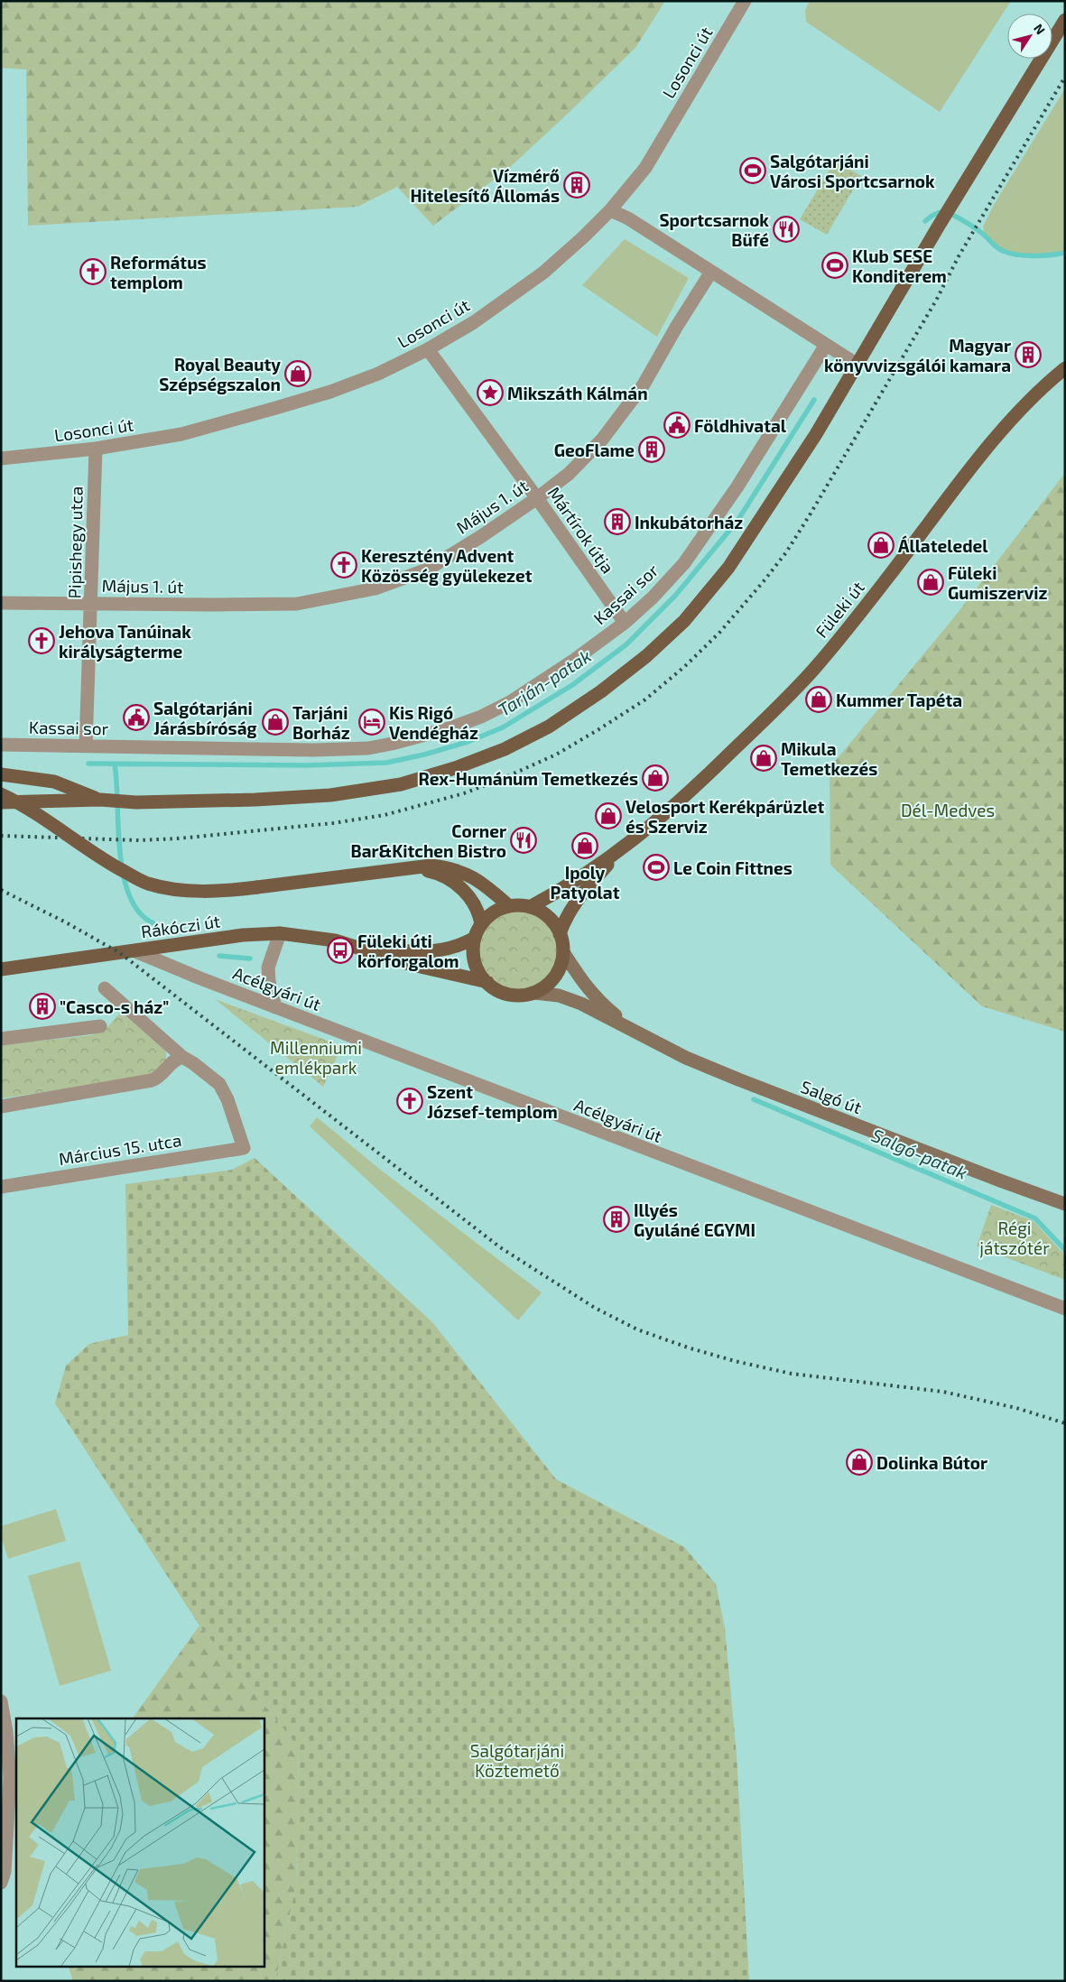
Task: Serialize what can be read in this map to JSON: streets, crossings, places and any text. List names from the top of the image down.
{
  "streets": {
    "main road": ["Füleki út", "Rákóczi út", "Salgó út"],
    "street": [
      "Losonci út",
      "Május 1. út",
      "Mártírok útja",
      "Pipishegy utca",
      "Kassai sor",
      "Acélgyári út",
      "Március 15. utca"
    ]
  },
  "crossings": [
    ["Losonci út", "Mártírok útja"],
    ["Losonci út", "Pipishegy utca"],
    ["Május 1. út", "Mártírok útja"],
    ["Május 1. út", "Pipishegy utca"],
    ["Mártírok útja", "Kassai sor"],
    ["Pipishegy utca", "Kassai sor"],
    ["Rákóczi út", "Acélgyári út"]
  ],
  "water": ["Tarján-patak", "Salgó-patak"],
  "parks": [
    "Dél-Medves",
    "Millenniumi emlékpark",
    "Régi játszótér",
    "Salgótarjáni Köztemető"
  ],
  "places": {
    "sports": ["Salgótarjáni Városi Sportcsarnok", "Klub SESE Konditerem", "Le Coin Fittnes"],
    "building": [
      "Vízmérő Hitelesítő Állomás",
      "Magyar könyvvizsgálói kamara",
      "GeoFlame",
      "Inkubátorház",
      "\"Casco-s ház\"",
      "Illyés Gyuláné EGYMI"
    ],
    "restaurant": ["Sportcsarnok Büfé", "Corner Bar&Kitchen Bistro"],
    "church": [
      "Református templom",
      "Keresztény Advent Közösség gyülekezet",
      "Jehova Tanúinak királyságterme",
      "Szent József-templom"
    ],
    "shop": [
      "Royal Beauty Szépségszalon",
      "Állateledel",
      "Füleki Gumiszerviz",
      "Kummer Tapéta",
      "Tarjáni Borház",
      "Mikula Temetkezés",
      "Rex-Humánum Temetkezés",
      "Velosport Kerékpárüzlet és Szerviz",
      "Ipoly Patyolat",
      "Dolinka Bútor"
    ],
    "place": ["Mikszáth Kálmán"],
    "public building": ["Földhivatal", "Salgótarjáni Járásbíróság"],
    "hotel": ["Kis Rigó Vendégház"],
    "bus stop": ["Füleki úti körforgalom"]
  },
  "north": "top right"
}
